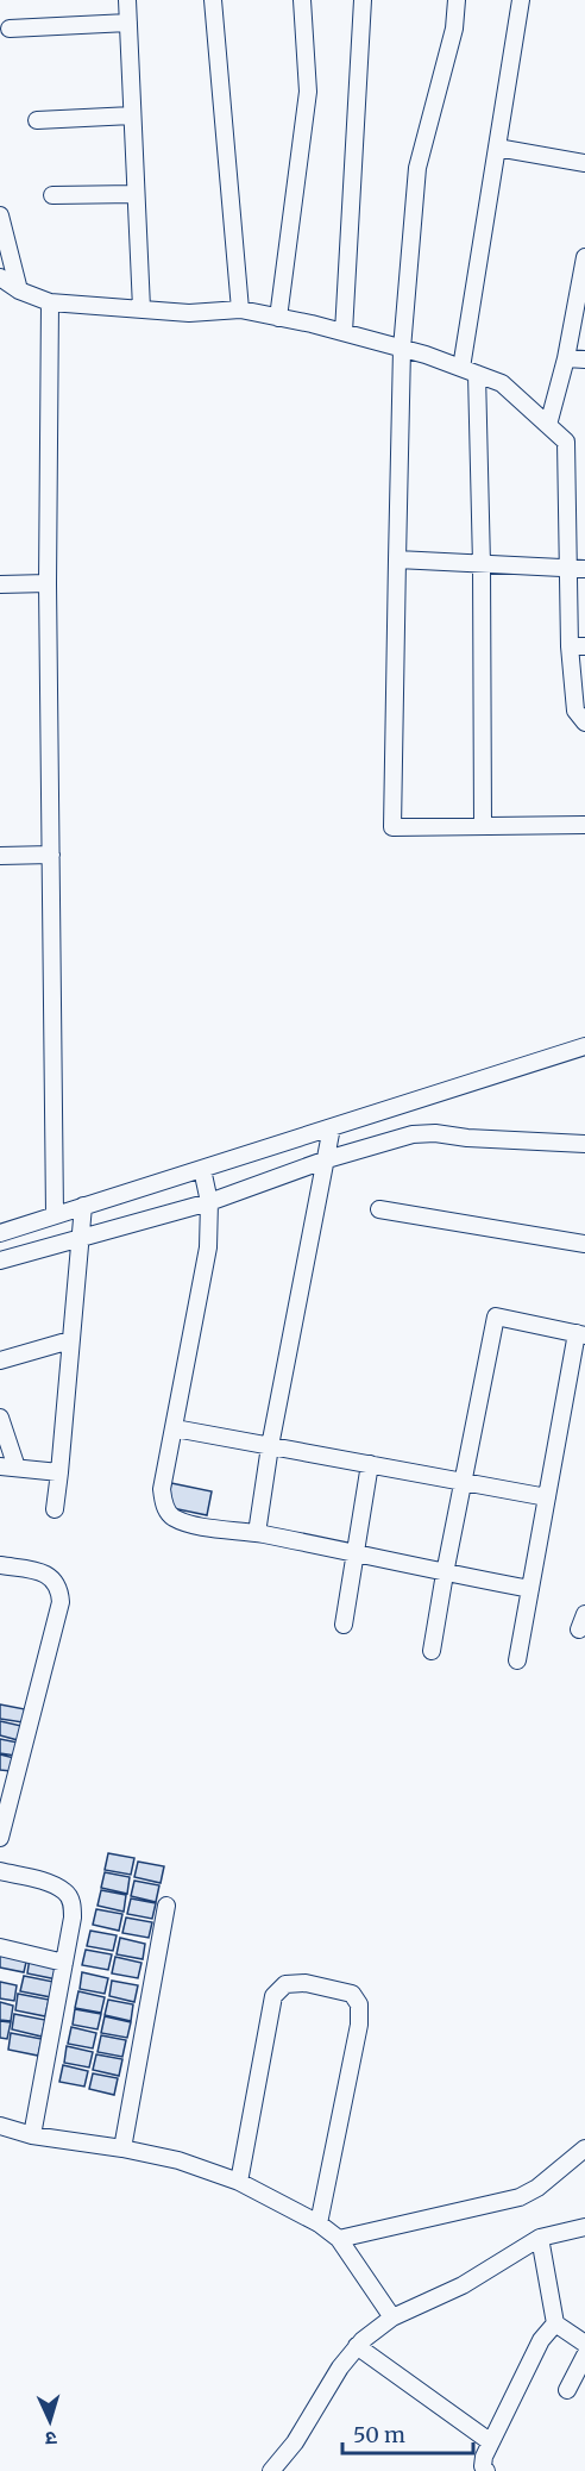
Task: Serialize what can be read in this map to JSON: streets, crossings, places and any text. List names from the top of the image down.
{
  "scale_bar": "50 m",
  "north": "bottom"
}
